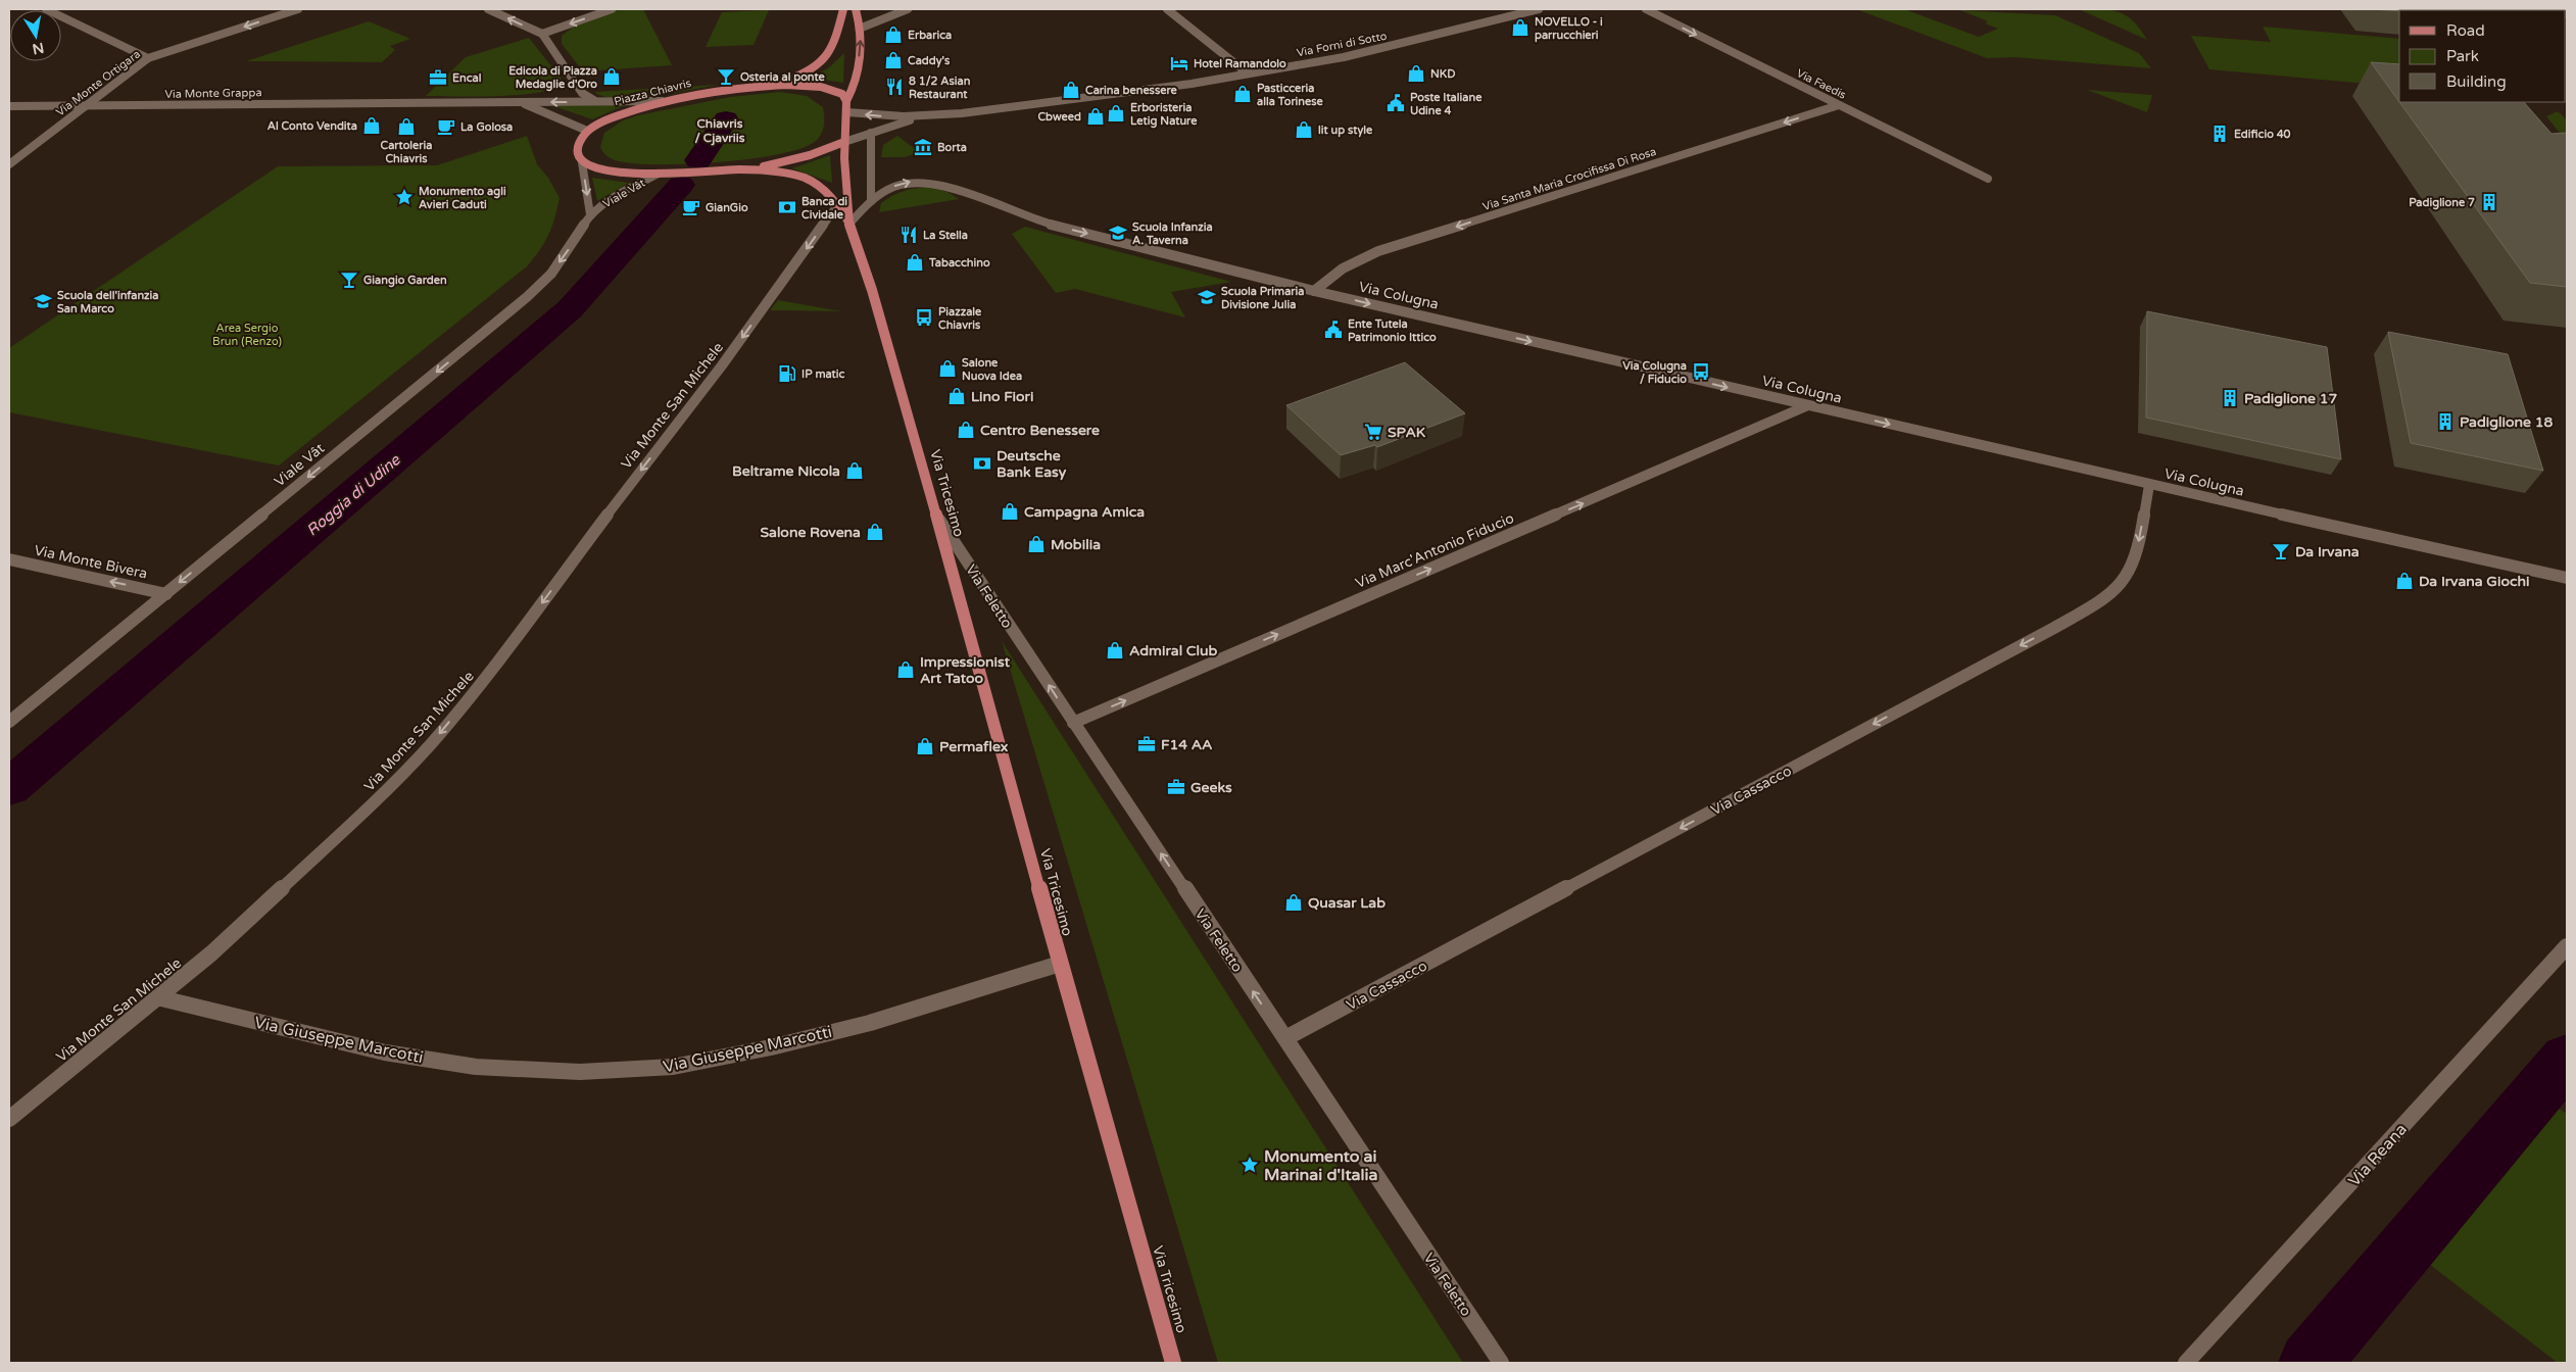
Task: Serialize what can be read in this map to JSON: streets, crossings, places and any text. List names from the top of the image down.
{
  "streets": {
    "main road": ["Piazza Chiavris", "Via Tricesimo"],
    "street": [
      "Via Forni di Sotto",
      "Via Monte Ortigara",
      "Via Faedis",
      "Via Monte Grappa",
      "Via Santa Maria Crocifissa Di Rosa",
      "Viale Vât",
      "Via Colugna",
      "Via Monte San Michele",
      "Via Marc'Antonio Fiducio",
      "Via Monte Bivera",
      "Via Feletto",
      "Via Cassacco",
      "Via Giuseppe Marcotti",
      "Via Reana"
    ]
  },
  "crossings": [
    ["Via Monte Ortigara", "Via Monte Grappa"],
    ["Via Faedis", "Via Santa Maria Crocifissa Di Rosa"],
    ["Piazza Chiavris", "Via Monte Grappa"],
    ["Via Santa Maria Crocifissa Di Rosa", "Via Colugna"],
    ["Viale Vât", "Via Monte Bivera"],
    ["Via Colugna", "Via Marc'Antonio Fiducio"],
    ["Via Colugna", "Via Cassacco"],
    ["Via Monte San Michele", "Via Giuseppe Marcotti"],
    ["Via Tricesimo", "Via Feletto"],
    ["Via Tricesimo", "Via Giuseppe Marcotti"],
    ["Via Marc'Antonio Fiducio", "Via Feletto"],
    ["Via Feletto", "Via Cassacco"]
  ],
  "one_way": [
    "Via Monte Ortigara",
    "Via Faedis",
    "Via Santa Maria Crocifissa Di Rosa",
    "Viale Vât",
    "Via Colugna",
    "Via Monte San Michele",
    "Via Marc'Antonio Fiducio",
    "Via Monte Bivera",
    "Via Feletto",
    "Via Cassacco"
  ],
  "districts": ["Chiavris / Cjavriis"],
  "water": ["Roggia di Udine"],
  "parks": ["Area Sergio Brun (Renzo)"],
  "places": {
    "shop": [
      "NOVELLO - i parrucchieri",
      "Erbarica",
      "Caddy's",
      "NKD",
      "Edicola di Piazza Medaglie d'Oro",
      "Carina benessere",
      "Pasticceria alla Torinese",
      "Erboristeria Letig Nature",
      "Cbweed",
      "Al Conto Vendita",
      "Cartoleria Chiavris",
      "lit up style",
      "Tabacchino",
      "Salone Nuova Idea",
      "Lino Fiori",
      "Centro Benessere",
      "Beltrame Nicola",
      "Campagna Amica",
      "Salone Rovena",
      "Mobilia",
      "Da Irvana Giochi",
      "Admiral Club",
      "Impressionist Art Tatoo",
      "Permaflex",
      "Quasar Lab"
    ],
    "hotel": ["Hotel Ramandolo"],
    "bar": ["Osteria al ponte", "Giangio Garden", "Da Irvana"],
    "office": ["Encal", "F14 AA", "Geeks"],
    "restaurant": ["8 1/2 Asian Restaurant", "La Stella"],
    "public building": ["Poste Italiane Udine 4", "Ente Tutela Patrimonio Ittico"],
    "cafe": ["La Golosa", "GianGio"],
    "building": [
      "Edificio 40",
      "Padiglione 7",
      "Padiglione 17",
      "Padiglione 18"
    ],
    "museum": ["Borta"],
    "place": ["Monumento agli Avieri Caduti", "Monumento ai Marinai d'Italia"],
    "bank": ["Banca di Cividale", "Deutsche Bank Easy"],
    "school or university": ["Scuola Infanzia A. Taverna", "Scuola Primaria Divisione Julia", "Scuola dell'infanzia San Marco"],
    "bus stop": ["Piazzale Chiavris", "Via Colugna / Fiducio"],
    "fuel station": ["IP matic"],
    "supermarket": ["SPAK"]
  },
  "legend": ["Road", "Park", "Building"],
  "north": "bottom"
}
